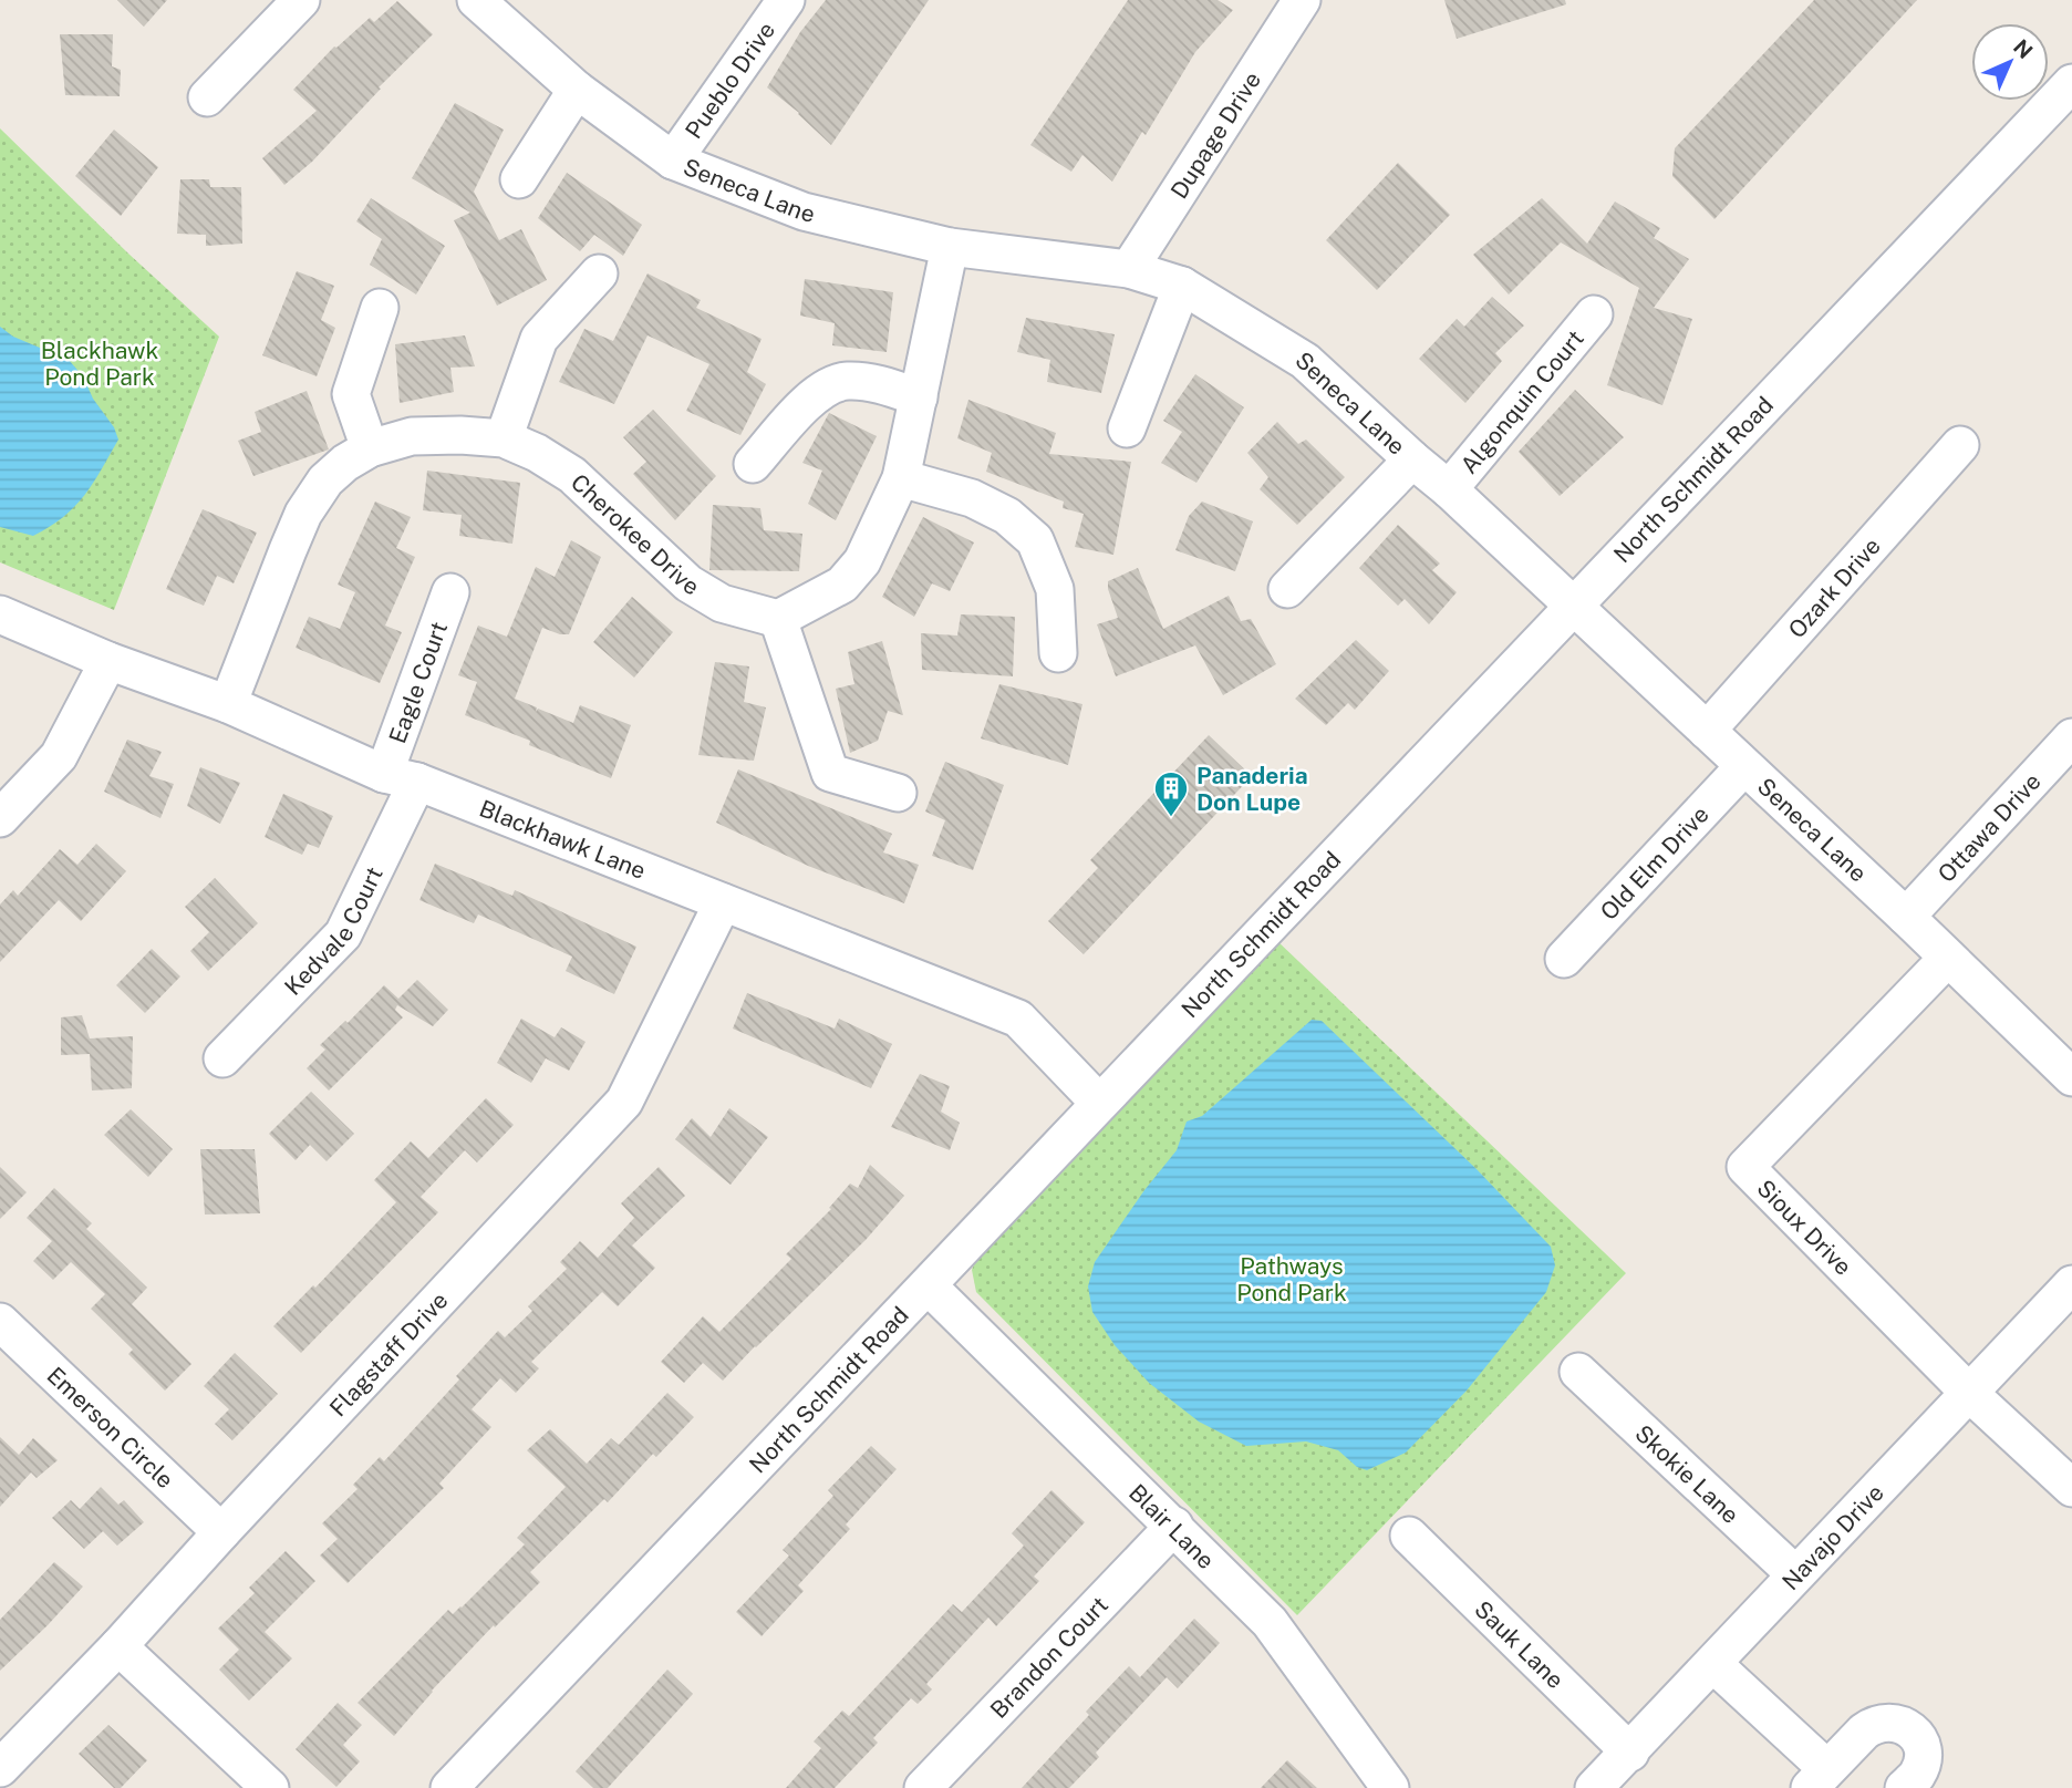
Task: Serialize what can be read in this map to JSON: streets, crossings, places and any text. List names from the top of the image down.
{
  "streets": {
    "street": [
      "Pueblo Drive",
      "Dupage Drive",
      "Seneca Lane",
      "Algonquin Court",
      "North Schmidt Road",
      "Cherokee Drive",
      "Ozark Drive",
      "Eagle Court",
      "Ottawa Drive",
      "Blackhawk Lane",
      "Old Elm Drive",
      "Kedvale Court",
      "Sioux Drive",
      "Flagstaff Drive",
      "Emerson Circle",
      "Skokie Lane",
      "Blair Lane",
      "Navajo Drive",
      "Sauk Lane",
      "Brandon Court"
    ]
  },
  "crossings": [
    ["Pueblo Drive", "Seneca Lane"],
    ["Dupage Drive", "Seneca Lane"],
    ["Seneca Lane", "Algonquin Court"],
    ["Seneca Lane", "North Schmidt Road"],
    ["Seneca Lane", "Ozark Drive"],
    ["Seneca Lane", "Ottawa Drive"],
    ["Seneca Lane", "Old Elm Drive"],
    ["Seneca Lane", "Sioux Drive"],
    ["North Schmidt Road", "Blackhawk Lane"],
    ["North Schmidt Road", "Blair Lane"],
    ["Cherokee Drive", "Blackhawk Lane"],
    ["Eagle Court", "Blackhawk Lane"],
    ["Eagle Court", "Kedvale Court"],
    ["Blackhawk Lane", "Kedvale Court"],
    ["Blackhawk Lane", "Flagstaff Drive"],
    ["Sioux Drive", "Navajo Drive"],
    ["Flagstaff Drive", "Emerson Circle"],
    ["Skokie Lane", "Navajo Drive"],
    ["Blair Lane", "Brandon Court"],
    ["Navajo Drive", "Sauk Lane"]
  ],
  "parks": ["Blackhawk Pond Park", "Pathways Pond Park"],
  "places": {
    "building": ["Panaderia Don Lupe"]
  },
  "north": "top right"
}
